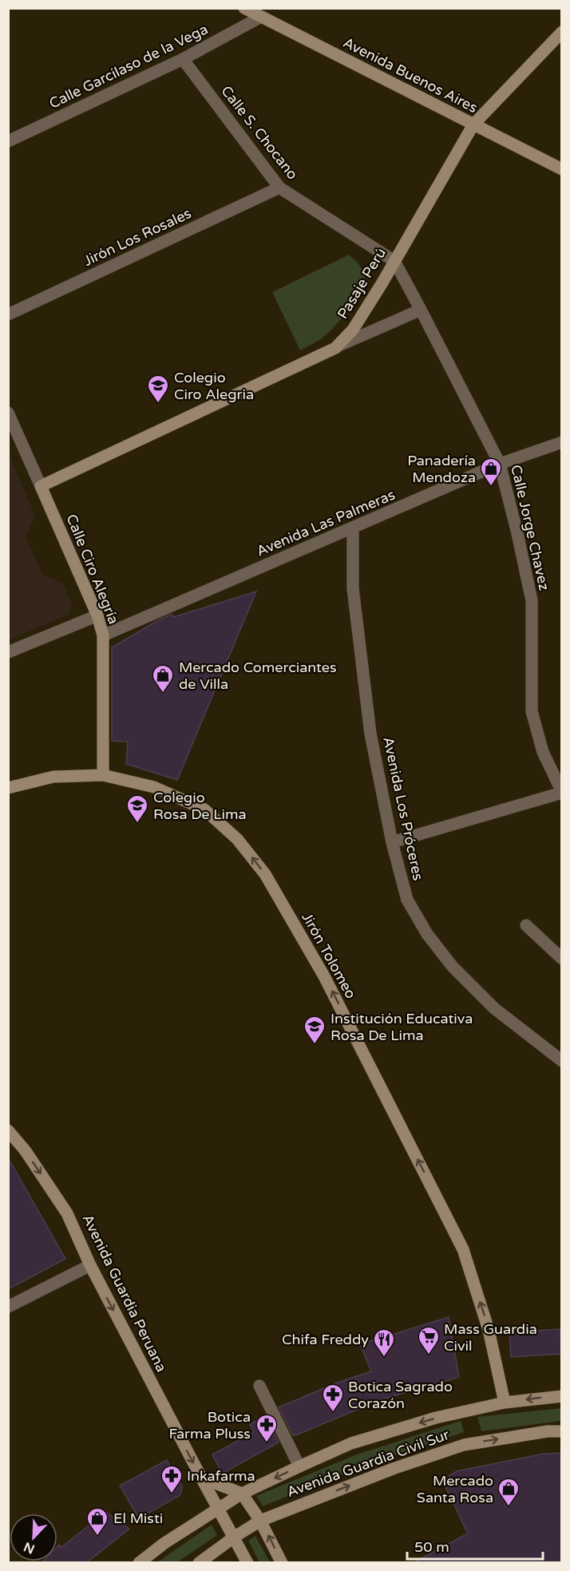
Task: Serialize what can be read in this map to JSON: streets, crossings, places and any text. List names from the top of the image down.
{
  "streets": {
    "street": [
      "Calle Garcilaso de la Vega",
      "Avenida Buenos Aires",
      "Calle S. Chocano",
      "Jirón Los Rosales",
      "Pasaje Perú",
      "Avenida Las Palmeras",
      "Calle Jorge Chavez",
      "Calle Ciro Alegría",
      "Avenida Los Próceres",
      "Jirón Tolomeo",
      "Avenida Guardia Peruana",
      "Avenida Guardia Civil Sur"
    ]
  },
  "crossings": [
    ["Calle Garcilaso de la Vega", "Avenida Buenos Aires"],
    ["Calle Garcilaso de la Vega", "Calle S. Chocano"],
    ["Avenida Buenos Aires", "Pasaje Perú"],
    ["Calle S. Chocano", "Jirón Los Rosales"],
    ["Calle S. Chocano", "Pasaje Perú"],
    ["Calle S. Chocano", "Calle Jorge Chavez"],
    ["Pasaje Perú", "Calle Jorge Chavez"],
    ["Pasaje Perú", "Calle Ciro Alegría"],
    ["Avenida Las Palmeras", "Calle Jorge Chavez"],
    ["Avenida Las Palmeras", "Calle Ciro Alegría"],
    ["Avenida Las Palmeras", "Avenida Los Próceres"],
    ["Calle Ciro Alegría", "Jirón Tolomeo"],
    ["Jirón Tolomeo", "Avenida Guardia Civil Sur"],
    ["Avenida Guardia Peruana", "Avenida Guardia Civil Sur"]
  ],
  "one_way": ["Jirón Tolomeo", "Avenida Guardia Peruana"],
  "places": {
    "school or university": ["Colegio Ciro Alegria", "Colegio Rosa De Lima", "Institución Educativa Rosa De Lima"],
    "shop": [
      "Panadería Mendoza",
      "Mercado Comerciantes de Villa",
      "Mercado Santa Rosa",
      "El Misti"
    ],
    "supermarket": ["Mass Guardia Civil"],
    "restaurant": ["Chifa Freddy"],
    "pharmacy": ["Botica Sagrado Corazón", "Botica Farma Pluss", "Inkafarma"]
  },
  "scale_bar": "50 m",
  "north": "bottom left"
}
